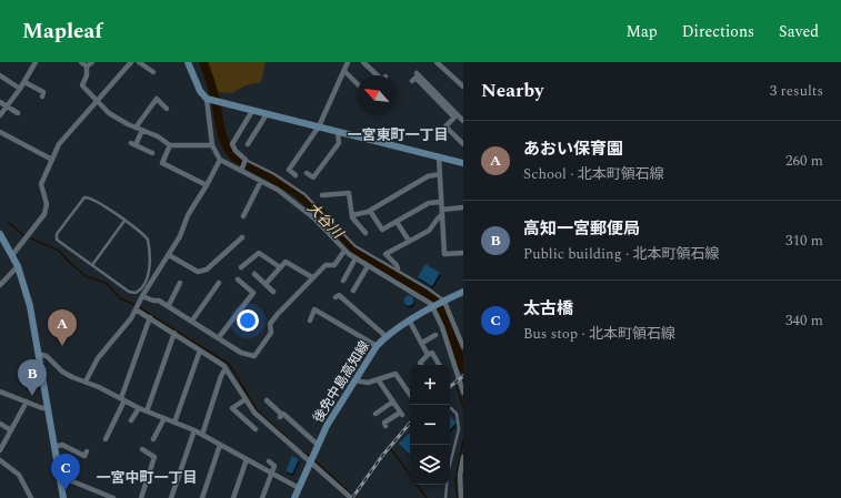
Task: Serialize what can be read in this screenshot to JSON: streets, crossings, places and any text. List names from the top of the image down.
{
  "streets": {
    "main road": ["後免中島高知線"]
  },
  "districts": ["一宮東町一丁目", "一宮中町一丁目"],
  "water": ["大谷川"],
  "north": "top left",
  "page": {
    "header": "Mapleaf",
    "nav": ["Map", "Directions", "Saved"],
    "heading": ["Nearby", "3 results"],
    "list": [
      {
        "mark": "A",
        "name": "あおい保育園",
        "note": "School · 北本町領石線",
        "value": "260 m"
      },
      {
        "mark": "B",
        "name": "高知一宮郵便局",
        "note": "Public building · 北本町領石線",
        "value": "310 m"
      },
      {
        "mark": "C",
        "name": "太古橋",
        "note": "Bus stop · 北本町領石線",
        "value": "340 m"
      }
    ],
    "pins": ["A", "B", "C"],
    "map_buttons": ["+", "−"]
  }
}
